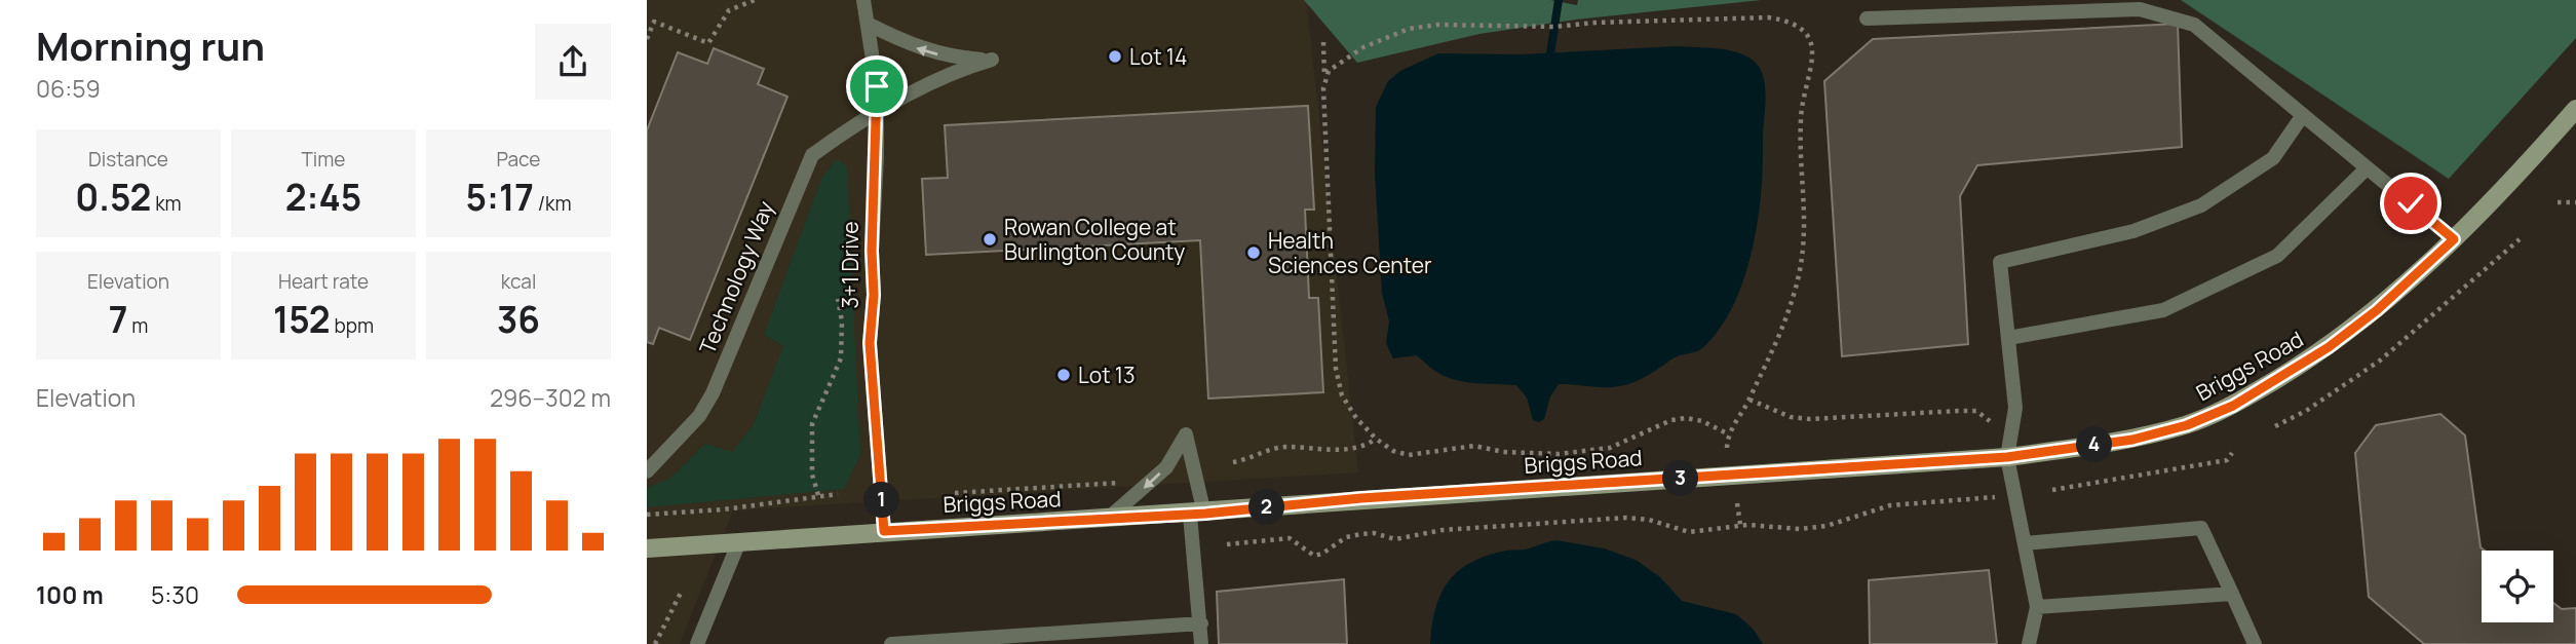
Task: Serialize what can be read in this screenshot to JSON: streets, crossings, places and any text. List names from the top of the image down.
{
  "streets": {
    "street": ["Briggs Road"],
    "lane": ["3+1 Drive", "Technology Way"]
  },
  "crossings": [
    ["3+1 Drive", "Technology Way"],
    ["3+1 Drive", "Briggs Road"]
  ],
  "places": [
    "Lot 14",
    "Rowan College at Burlington County",
    "Health Sciences Center",
    "Lot 13"
  ],
  "page": {
    "heading": ["Morning run", "06:59"],
    "stats": [
      ["Distance", "0.52 km"],
      ["Time", "2:45"],
      ["Pace", "5:17 /km"],
      ["Elevation", "7 m"],
      ["Heart rate", "152 bpm"],
      ["kcal", "36"]
    ],
    "chart": ["Elevation", "296–302 m"],
    "pins": [
      "4",
      "3",
      "1",
      "2"
    ],
    "list": [
      {
        "name": "100 m",
        "note": "5:30"
      }
    ]
  }
}
